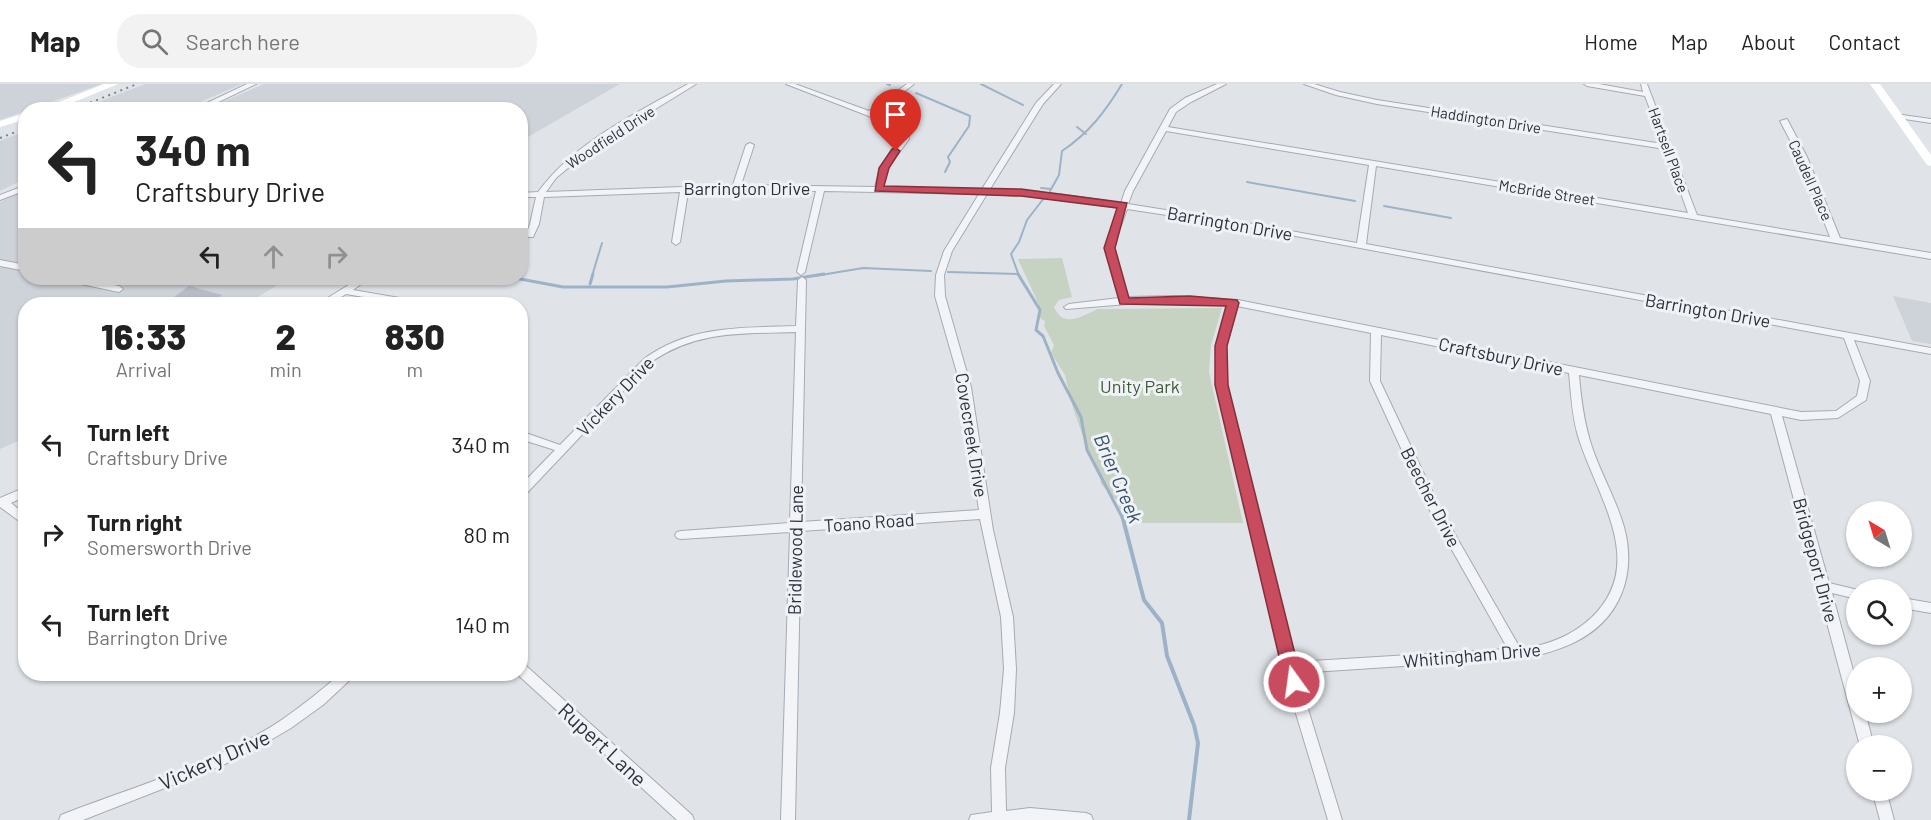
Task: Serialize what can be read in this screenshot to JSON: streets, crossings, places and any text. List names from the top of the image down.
{
  "streets": {
    "street": [
      "Haddington Drive",
      "Woodfield Drive",
      "Hartsell Place",
      "Caudell Place",
      "Barrington Drive",
      "McBride Street",
      "Craftsbury Drive",
      "Vickery Drive",
      "Covecreek Drive",
      "Beecher Drive",
      "Toano Road",
      "Bridlewood Lane",
      "Bridgeport Drive",
      "Whitingham Drive",
      "Rupert Lane"
    ]
  },
  "crossings": [
    ["Haddington Drive", "Hartsell Place"],
    ["Woodfield Drive", "Barrington Drive"],
    ["Hartsell Place", "McBride Street"],
    ["Caudell Place", "McBride Street"],
    ["Barrington Drive", "Craftsbury Drive"],
    ["Barrington Drive", "Covecreek Drive"],
    ["Barrington Drive", "Bridlewood Lane"],
    ["Craftsbury Drive", "Beecher Drive"],
    ["Craftsbury Drive", "Bridgeport Drive"],
    ["Craftsbury Drive", "Whitingham Drive"],
    ["Vickery Drive", "Bridlewood Lane"],
    ["Covecreek Drive", "Toano Road"],
    ["Beecher Drive", "Whitingham Drive"],
    ["Toano Road", "Bridlewood Lane"]
  ],
  "water": ["Brier Creek"],
  "parks": ["Unity Park"],
  "north": "top left",
  "page": {
    "header": "Map",
    "search": "Search here",
    "nav": [
      "Home",
      "Map",
      "About",
      "Contact"
    ],
    "turn": ["340 m", "Craftsbury Drive"],
    "eta": [
      "16:33",
      "Arrival",
      "2",
      "min",
      "830",
      "m"
    ],
    "list": [
      {
        "name": "Turn left",
        "note": "Craftsbury Drive",
        "value": "340 m"
      },
      {
        "name": "Turn right",
        "note": "Somersworth Drive",
        "value": "80 m"
      },
      {
        "name": "Turn left",
        "note": "Barrington Drive",
        "value": "140 m"
      }
    ],
    "map_buttons": ["+", "−"]
  }
}
